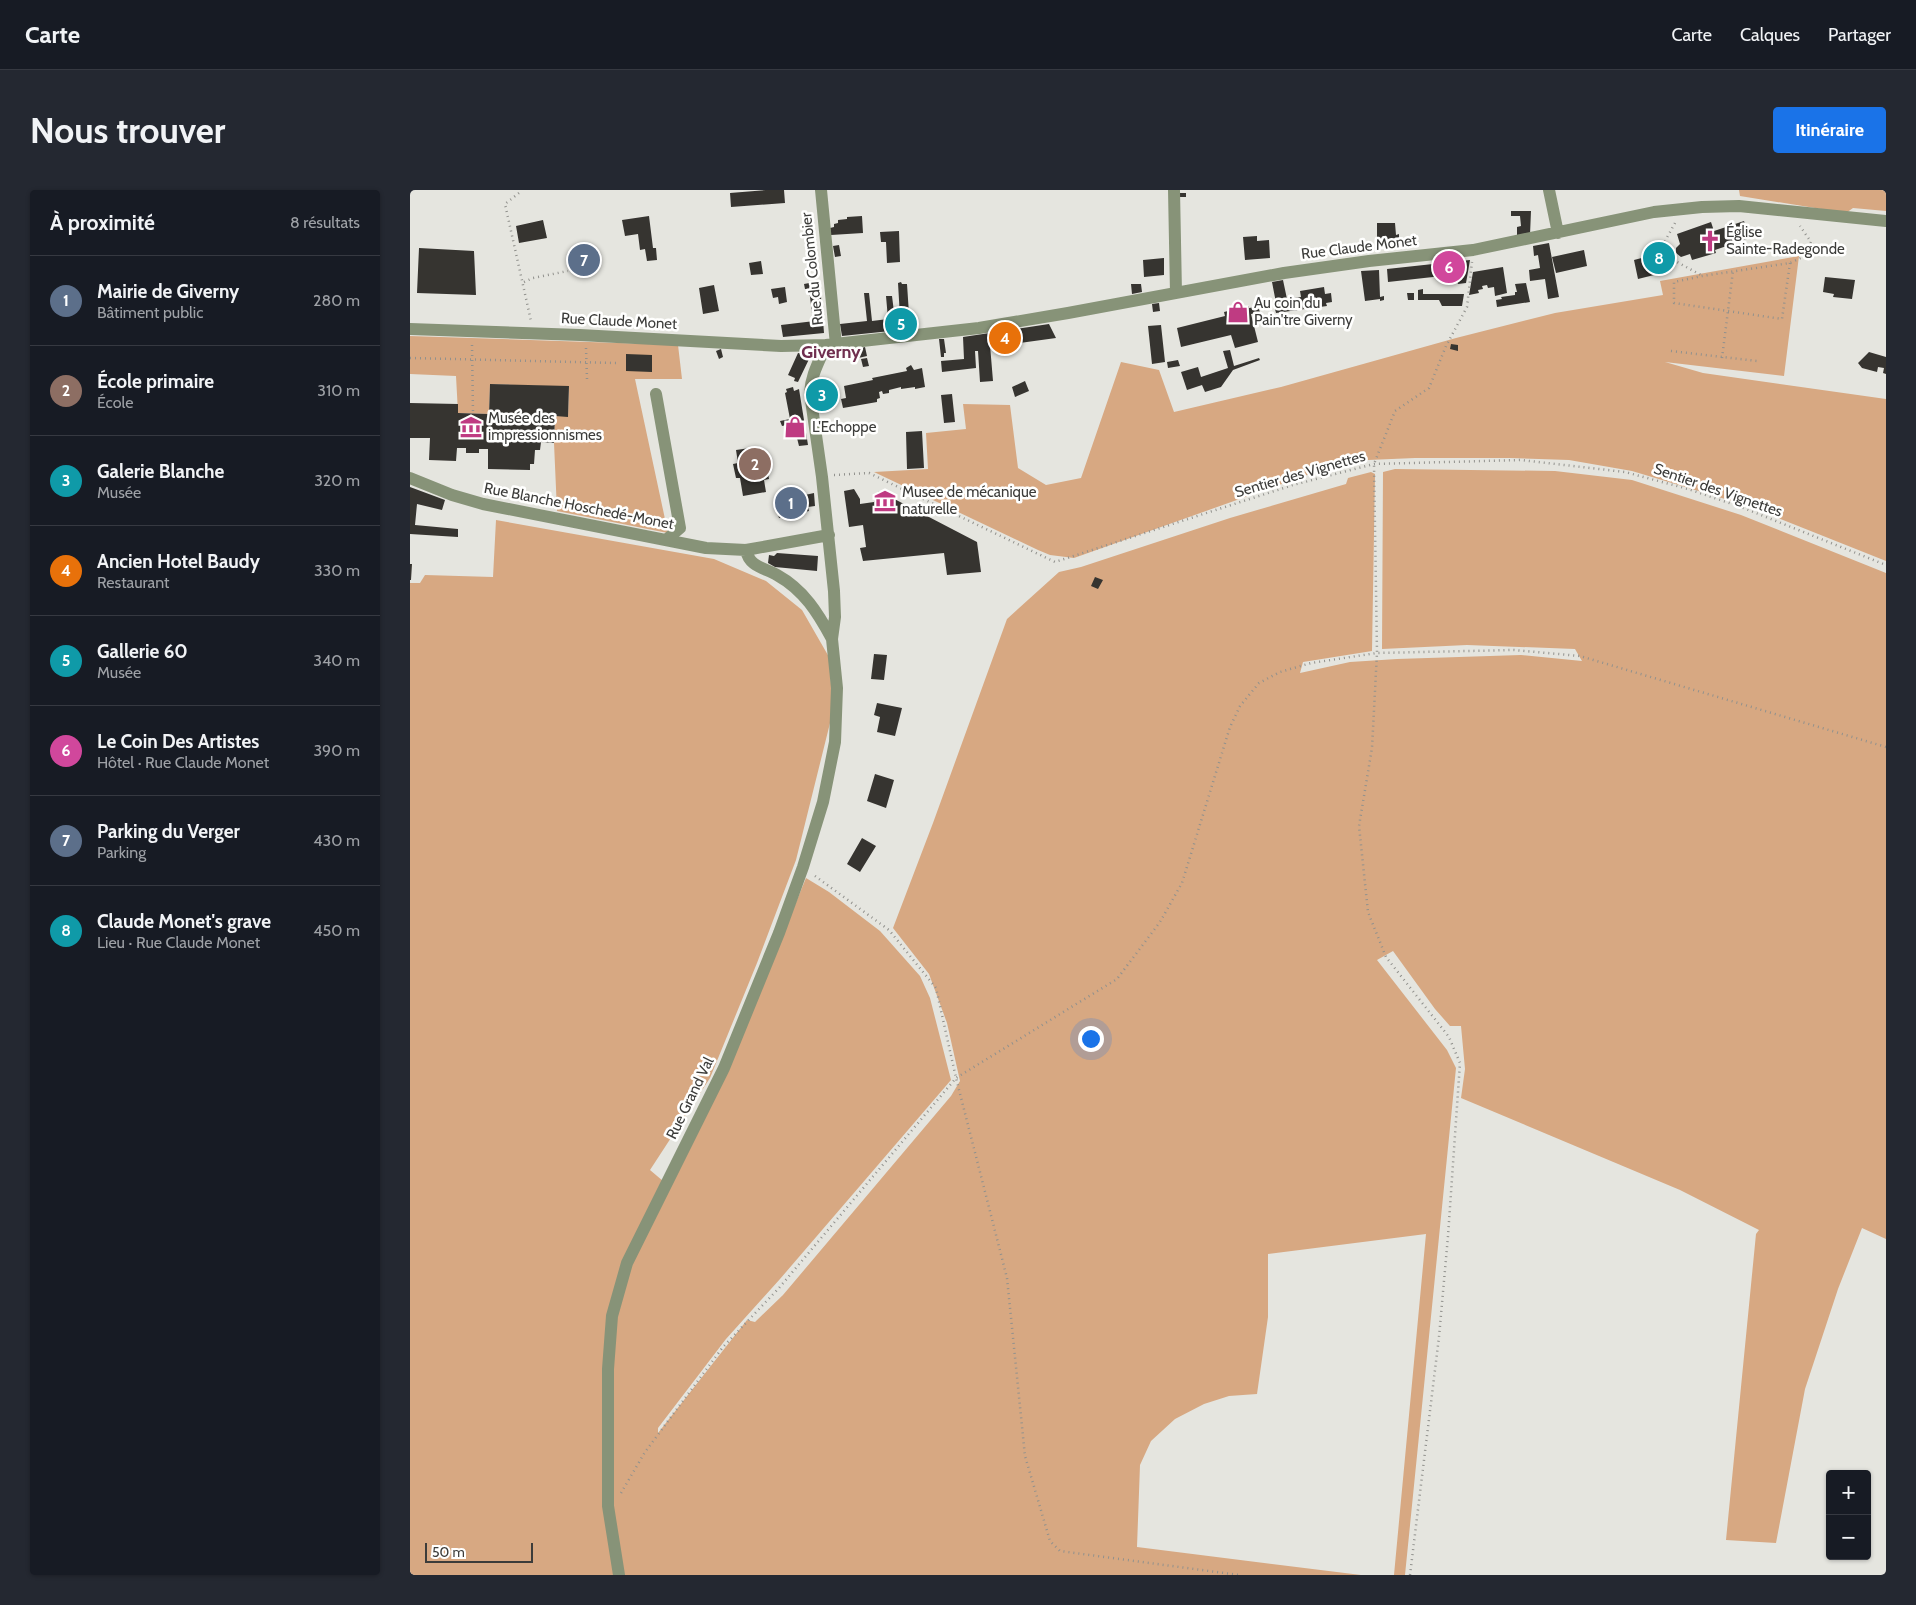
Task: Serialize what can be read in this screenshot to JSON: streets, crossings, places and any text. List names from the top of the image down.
{
  "streets": {
    "street": [
      "Rue Claude Monet",
      "Rue du Colombier",
      "Rue Blanche Hoschedé-Monet",
      "Rue Grand Val"
    ],
    "path": ["Sentier des Vignettes"]
  },
  "crossings": [
    ["Rue Claude Monet", "Rue du Colombier"]
  ],
  "districts": ["Giverny"],
  "places": {
    "church": ["Église Sainte-Radegonde"],
    "shop": ["Au coin du Pain'tre Giverny", "L'Echoppe"],
    "museum": ["Musée des impressionnismes", "Musee de mécanique naturelle"]
  },
  "scale_bar": "50 m",
  "page": {
    "header": "Carte",
    "nav": ["Carte", "Calques", "Partager"],
    "buttons": "Itinéraire",
    "title": "Nous trouver",
    "heading": ["À proximité", "8 résultats"],
    "pins": [
      "8",
      "7",
      "6",
      "5",
      "4",
      "3",
      "2",
      "1"
    ],
    "list": [
      {
        "mark": "1",
        "name": "Mairie de Giverny",
        "note": "Bâtiment public",
        "value": "280 m"
      },
      {
        "mark": "2",
        "name": "École primaire",
        "note": "École",
        "value": "310 m"
      },
      {
        "mark": "3",
        "name": "Galerie Blanche",
        "note": "Musée",
        "value": "320 m"
      },
      {
        "mark": "4",
        "name": "Ancien Hotel Baudy",
        "note": "Restaurant",
        "value": "330 m"
      },
      {
        "mark": "5",
        "name": "Gallerie 60",
        "note": "Musée",
        "value": "340 m"
      },
      {
        "mark": "6",
        "name": "Le Coin Des Artistes",
        "note": "Hôtel · Rue Claude Monet",
        "value": "390 m"
      },
      {
        "mark": "7",
        "name": "Parking du Verger",
        "note": "Parking",
        "value": "430 m"
      },
      {
        "mark": "8",
        "name": "Claude Monet's grave",
        "note": "Lieu · Rue Claude Monet",
        "value": "450 m"
      }
    ],
    "map_buttons": ["+", "−"],
    "scale": "50 m"
  }
}
